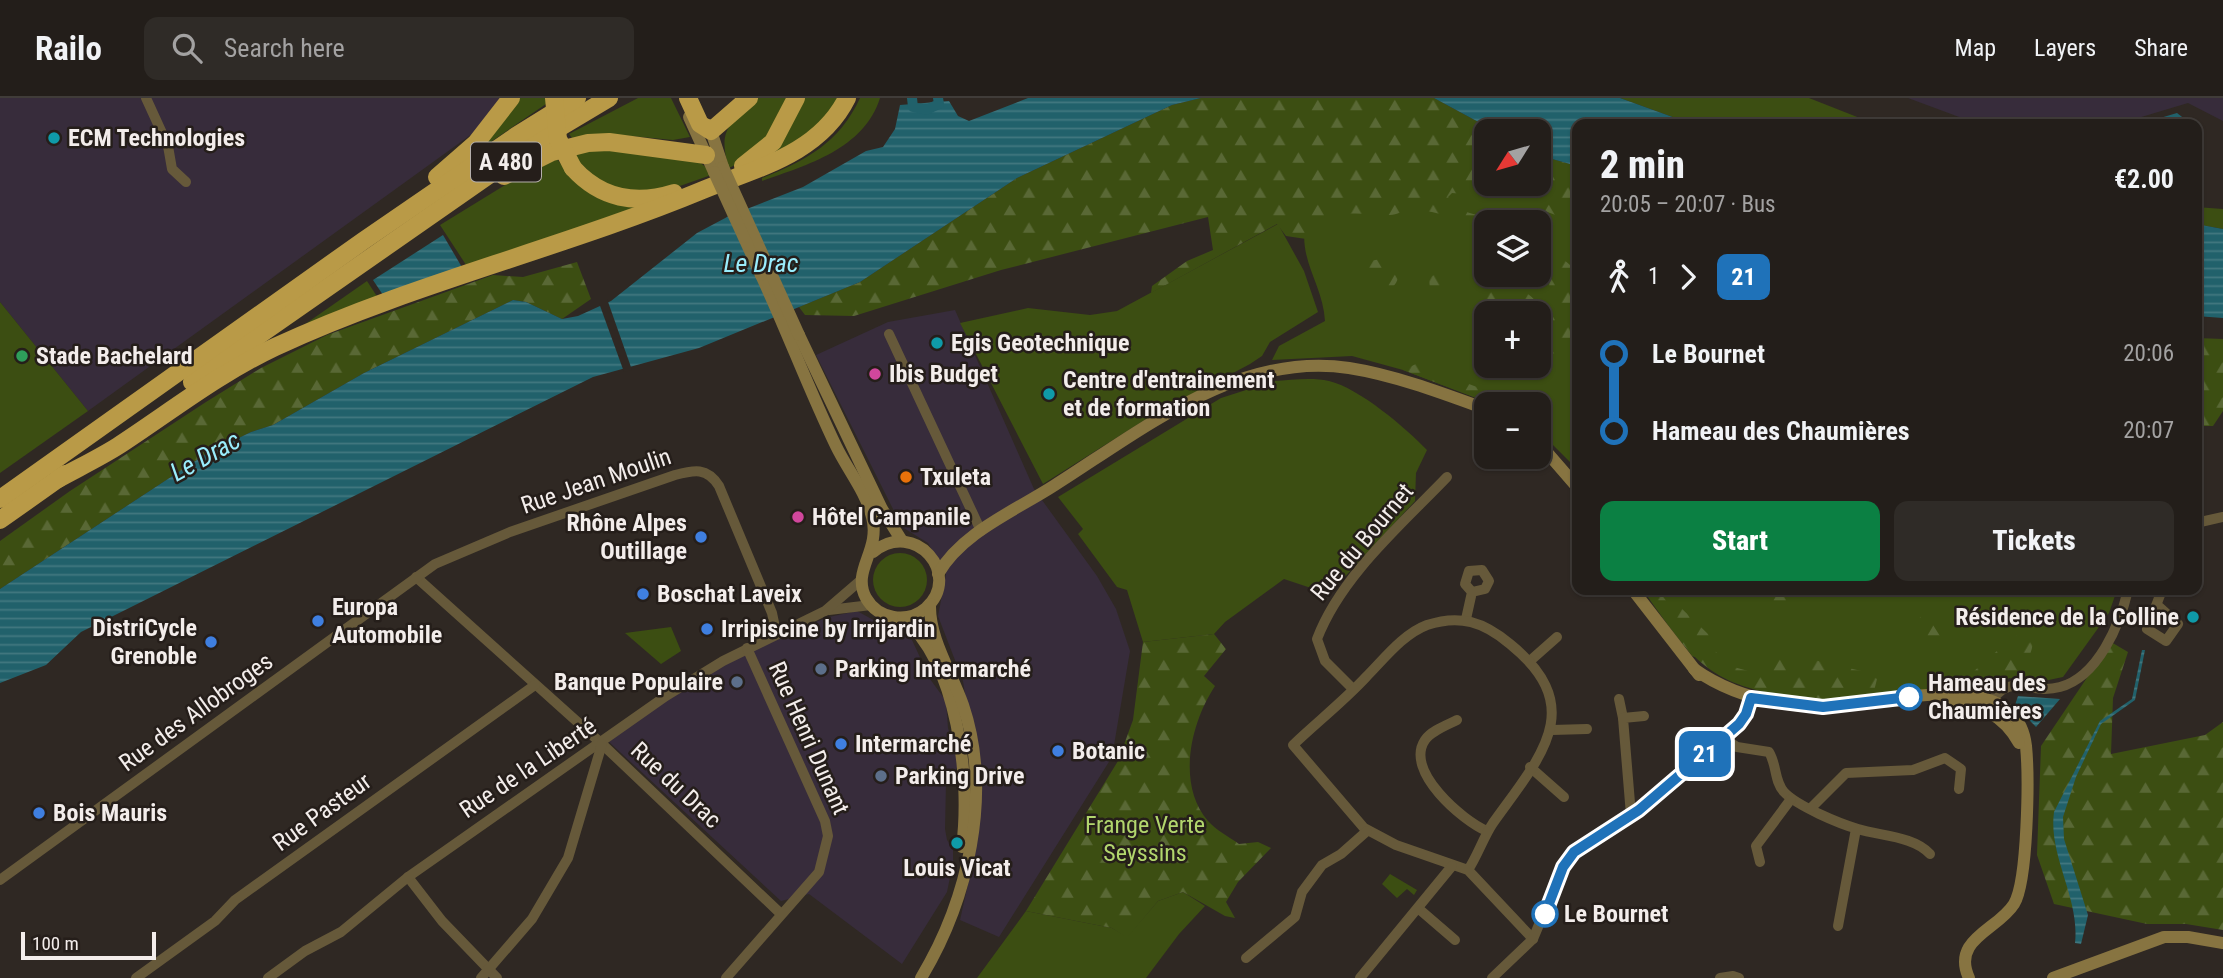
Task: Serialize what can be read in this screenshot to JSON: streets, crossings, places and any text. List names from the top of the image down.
{
  "streets": {
    "highway": ["A 480"],
    "street": [
      "Rue Jean Moulin",
      "Rue du Bournet",
      "Rue des Allobroges",
      "Rue Henri Dunant",
      "Rue de la Liberté",
      "Rue du Drac",
      "Rue Pasteur"
    ]
  },
  "crossings": [
    ["Rue Jean Moulin", "Rue des Allobroges"],
    ["Rue Jean Moulin", "Rue de la Liberté"],
    ["Rue Jean Moulin", "Rue du Drac"],
    ["Rue des Allobroges", "Rue du Drac"],
    ["Rue Henri Dunant", "Rue de la Liberté"],
    ["Rue Henri Dunant", "Rue du Drac"],
    ["Rue de la Liberté", "Rue du Drac"],
    ["Rue du Drac", "Rue Pasteur"]
  ],
  "water": ["Le Drac"],
  "parks": ["Frange Verte Seyssins"],
  "places": [
    "ECM Technologies",
    "Egis Geotechnique",
    "Stade Bachelard",
    "Ibis Budget",
    "Centre d'entrainement et de formation",
    "Txuleta",
    "Hôtel Campanile",
    "Rhône Alpes Outillage",
    "Boschat Laveix",
    "Résidence de la Colline",
    "Europa Automobile",
    "Irripiscine by Irrijardin",
    "DistriCycle Grenoble",
    "Parking Intermarché",
    "Banque Populaire",
    "Hameau des Chaumières",
    "Intermarché",
    "Botanic",
    "Parking Drive",
    "Bois Mauris",
    "Louis Vicat",
    "Le Bournet"
  ],
  "lines": ["bus line 21"],
  "scale_bar": "100 m",
  "north": "bottom left",
  "page": {
    "header": "Railo",
    "search": "Search here",
    "nav": ["Map", "Layers", "Share"],
    "on_map": "21",
    "map_buttons": ["+", "−"],
    "heading": ["2 min", "20:05 – 20:07 · Bus", "€2.00"],
    "legs": ["1", "21"],
    "list": [
      {
        "name": "Le Bournet",
        "value": "20:06"
      },
      {
        "name": "Hameau des Chaumières",
        "value": "20:07"
      }
    ],
    "buttons": ["Start", "Tickets"],
    "scale": "100 m"
  }
}
